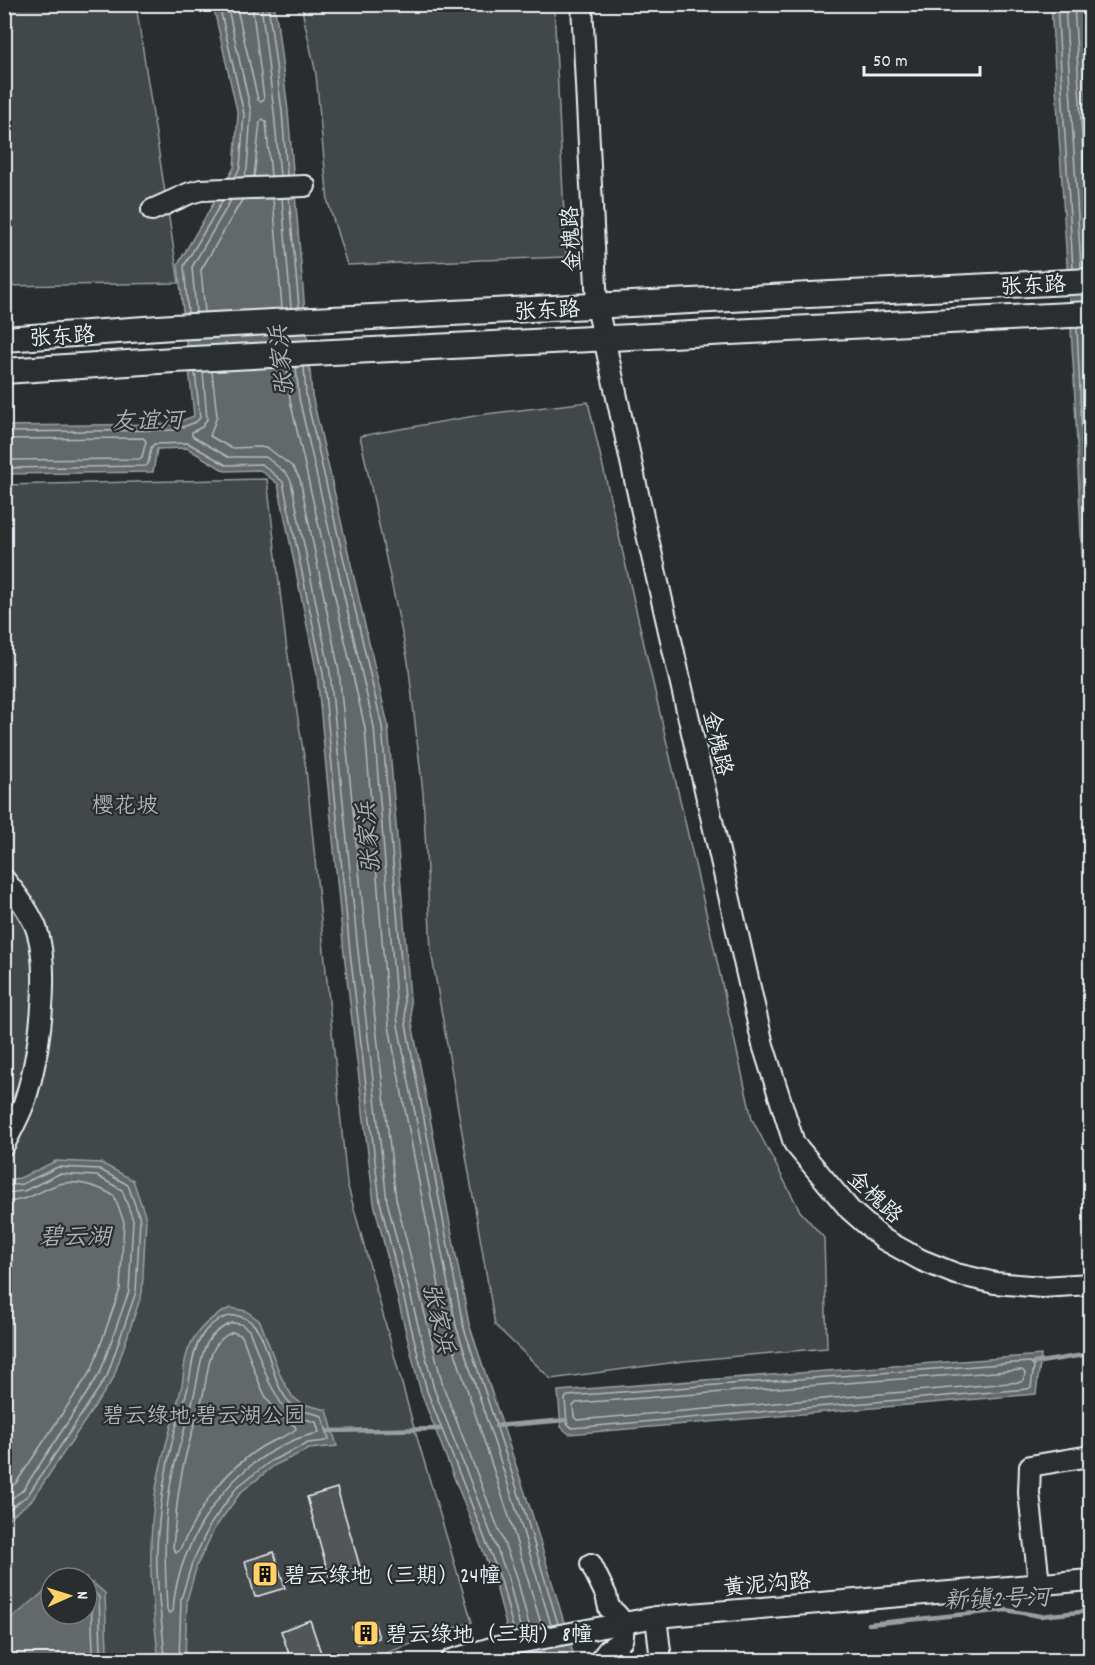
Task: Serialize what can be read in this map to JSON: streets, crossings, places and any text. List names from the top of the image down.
{
  "streets": {
    "main road": ["张东路"],
    "street": ["金槐路", "黄泥沟路"]
  },
  "crossings": [
    ["金槐路", "张东路"]
  ],
  "water": [
    "张家浜",
    "友谊河",
    "碧云湖",
    "新镇2号河"
  ],
  "parks": ["樱花坡", "碧云绿地·碧云湖公园"],
  "places": {
    "building": ["碧云绿地（三期）24幢", "碧云绿地（三期）8幢"]
  },
  "scale_bar": "50 m",
  "north": "right"
}
